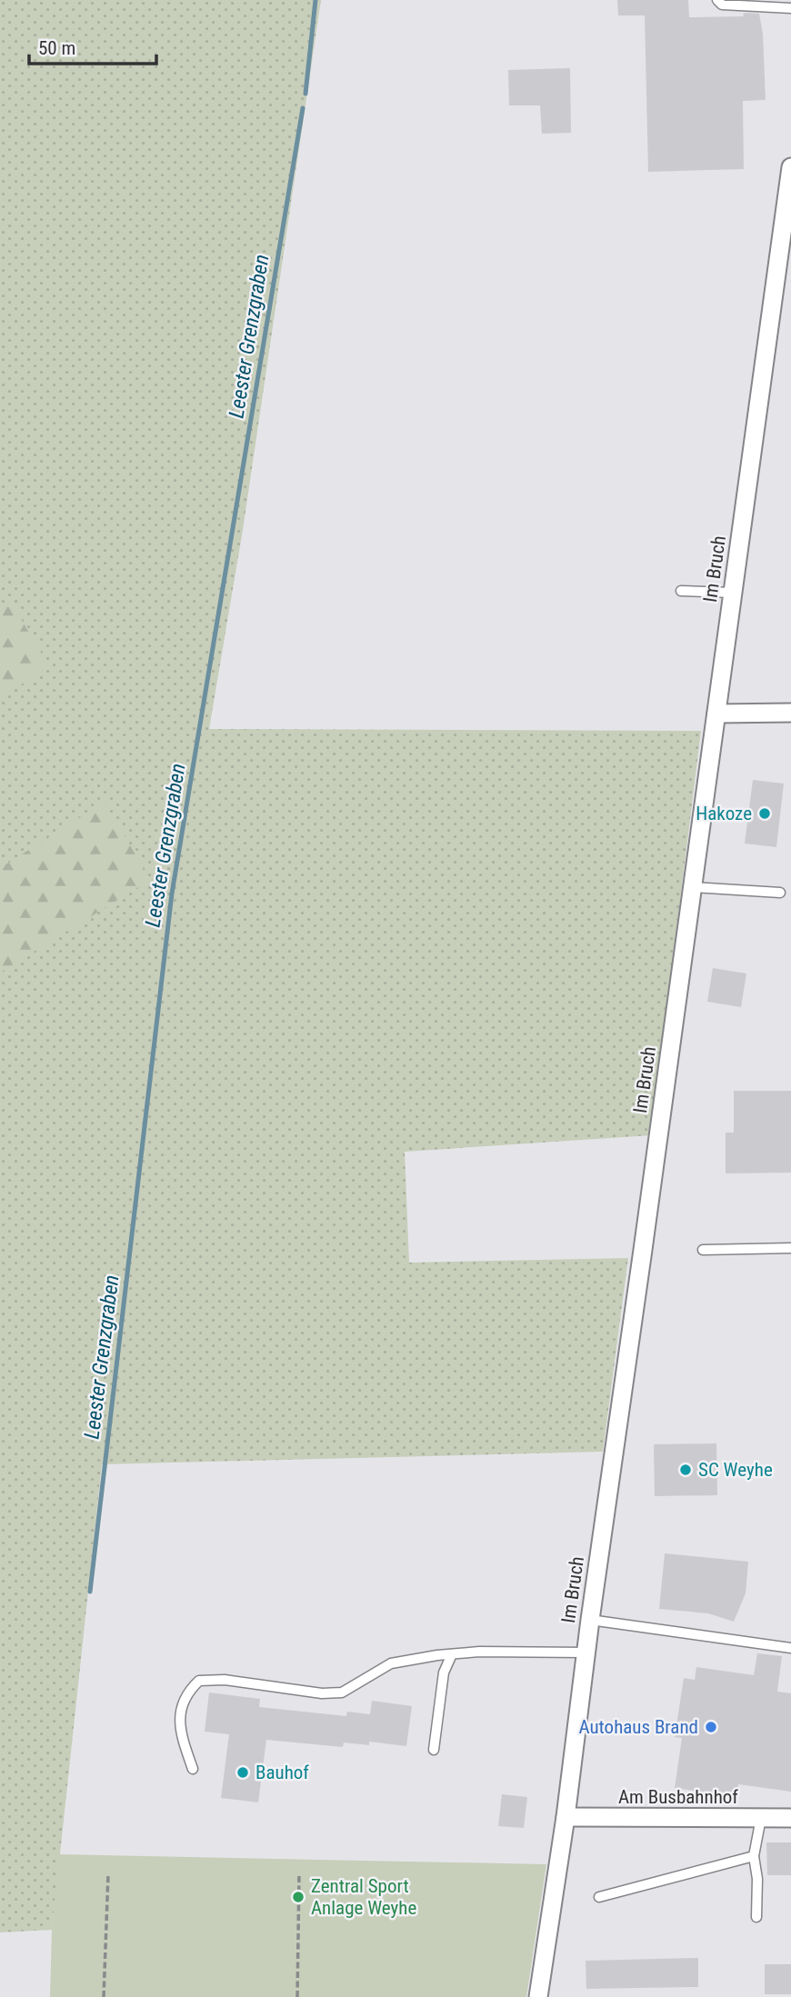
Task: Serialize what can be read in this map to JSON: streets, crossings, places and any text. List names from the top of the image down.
{
  "streets": {
    "street": ["Im Bruch", "Am Busbahnhof"]
  },
  "crossings": [
    ["Im Bruch", "Am Busbahnhof"]
  ],
  "water": ["Leester Grenzgraben"],
  "places": [
    "Hakoze",
    "SC Weyhe",
    "Autohaus Brand",
    "Bauhof",
    "Zentral Sport Anlage Weyhe"
  ],
  "scale_bar": "50 m"
}
